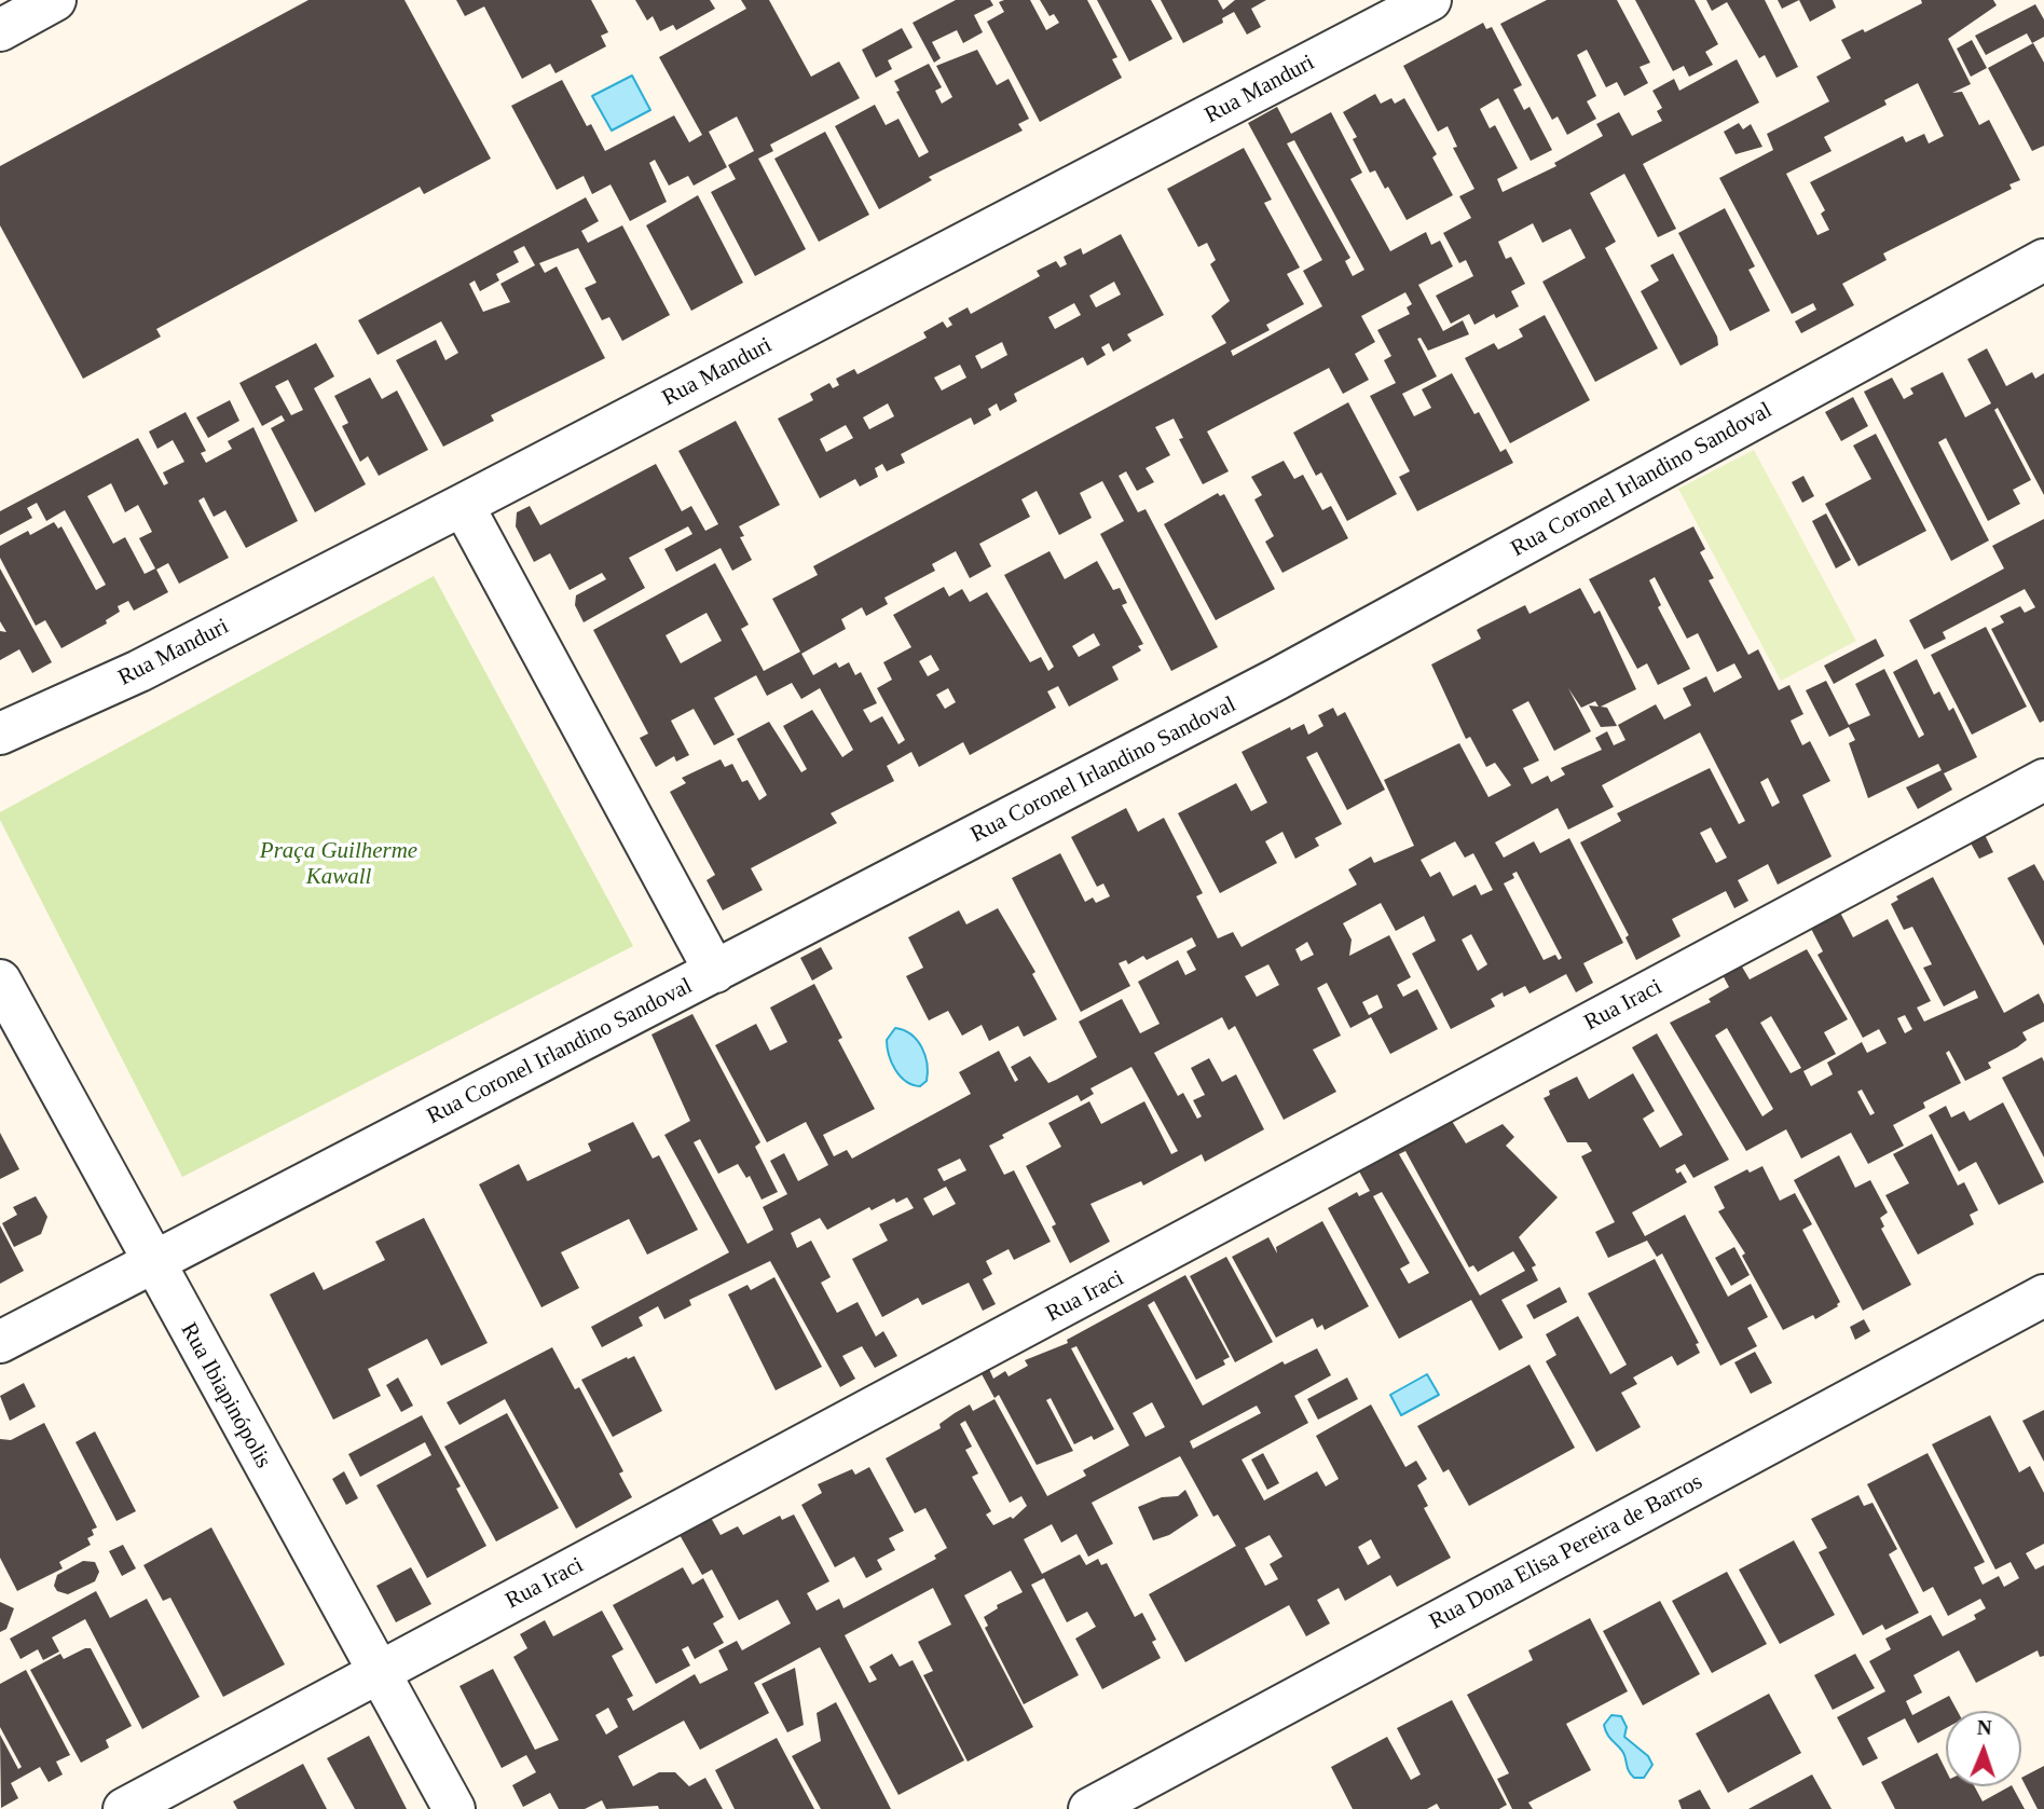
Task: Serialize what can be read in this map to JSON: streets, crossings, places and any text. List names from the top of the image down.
{
  "streets": {
    "street": [
      "Rua Manduri",
      "Rua Coronel Irlandino Sandoval",
      "Rua Iraci",
      "Rua Ibiapinópolis",
      "Rua Dona Elisa Pereira de Barros"
    ]
  },
  "crossings": [
    ["Rua Coronel Irlandino Sandoval", "Rua Ibiapinópolis"],
    ["Rua Iraci", "Rua Ibiapinópolis"]
  ],
  "parks": ["Praça Guilherme Kawall"],
  "north": "top"
}
